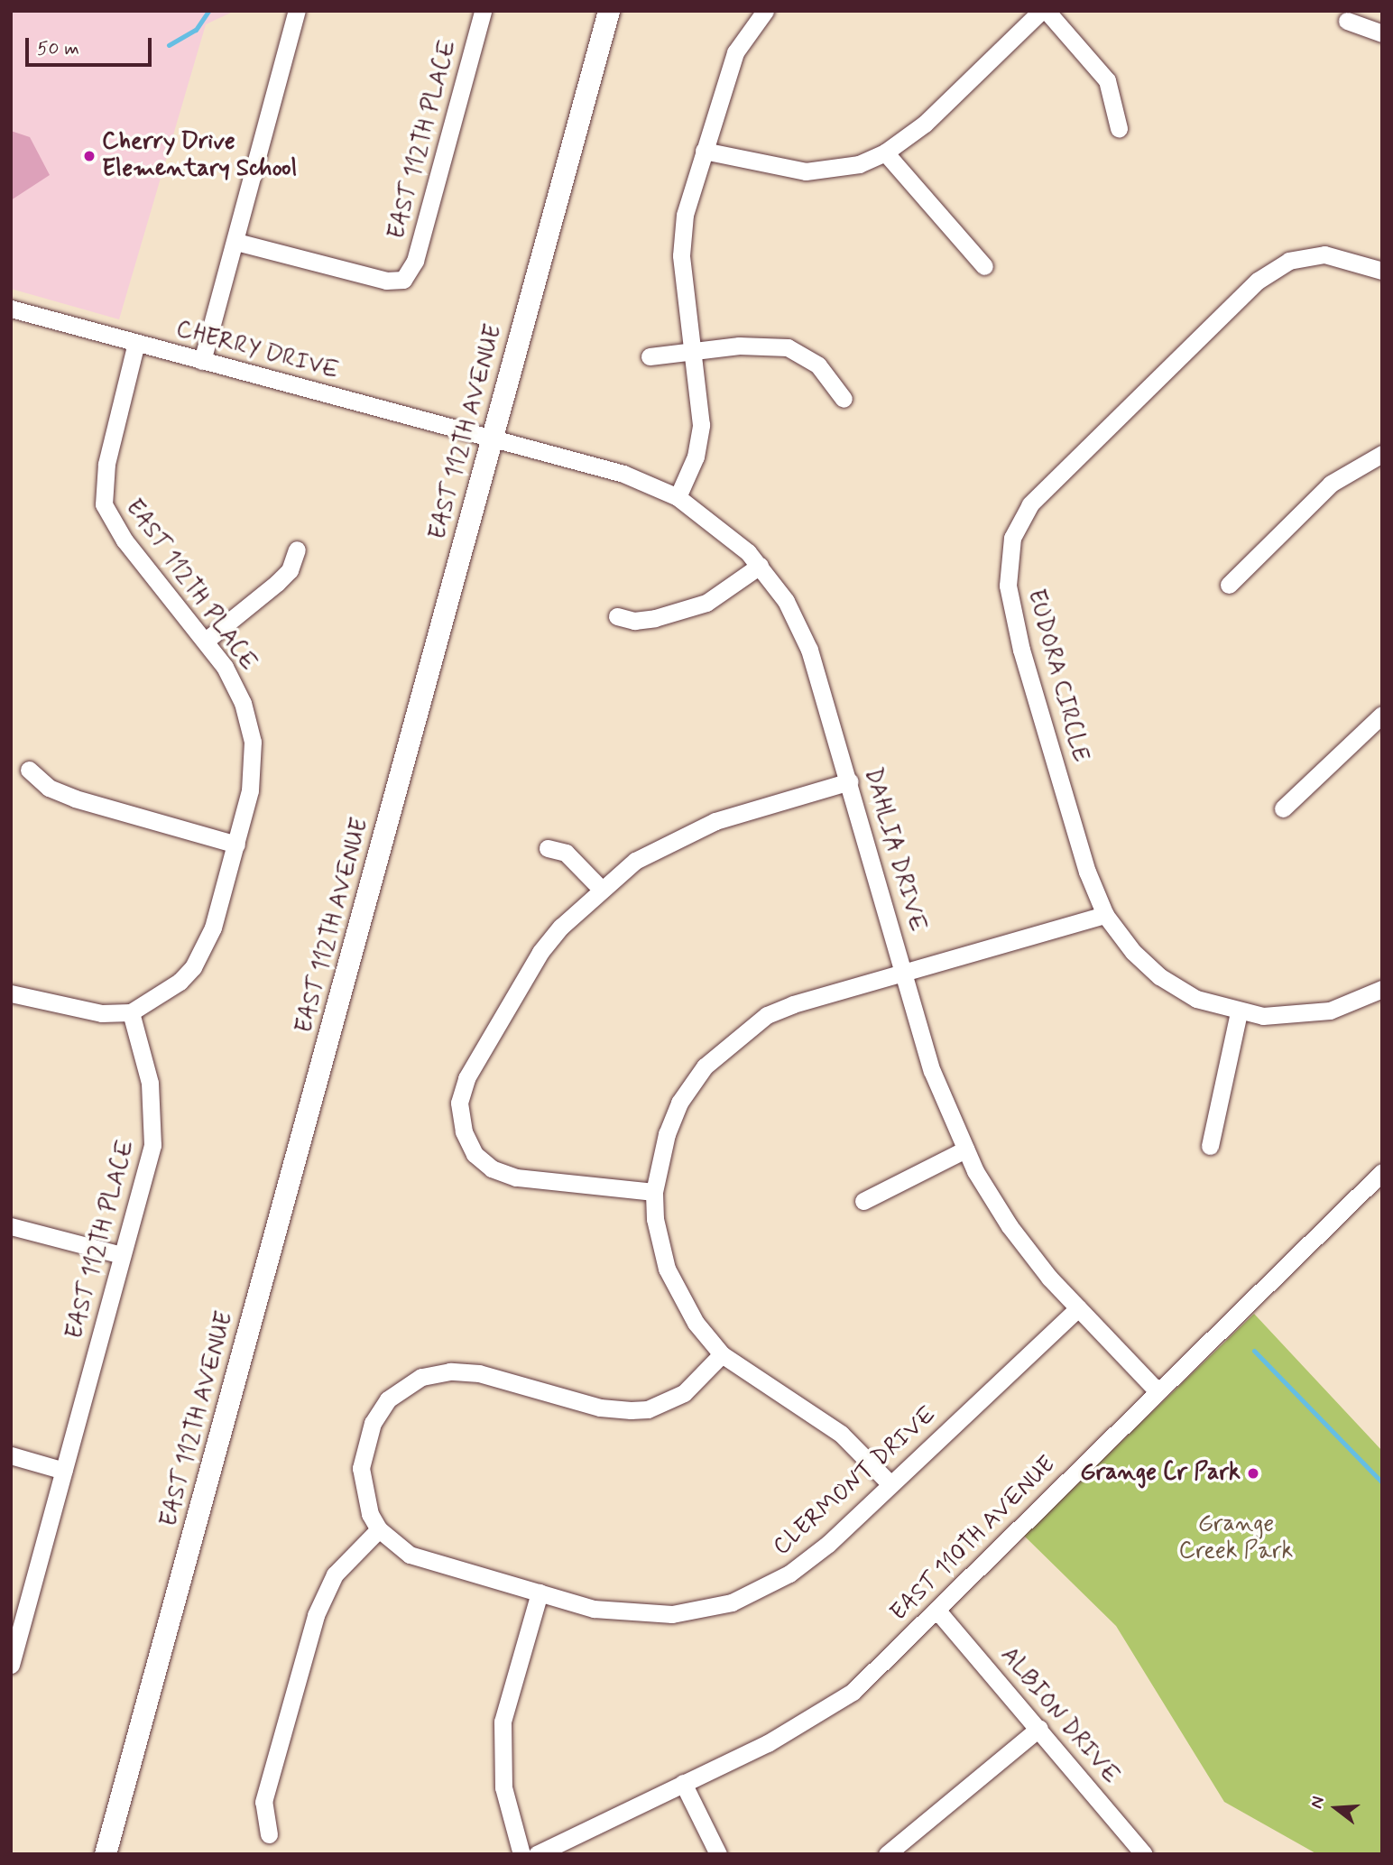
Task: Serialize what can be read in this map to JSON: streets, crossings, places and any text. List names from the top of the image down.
{
  "streets": {
    "street": [
      "EAST 112TH PLACE",
      "CHERRY DRIVE",
      "EAST 112TH AVENUE",
      "EUDORA CIRCLE",
      "DAHLIA DRIVE",
      "CLERMONT DRIVE",
      "EAST 110TH AVENUE",
      "ALBION DRIVE"
    ]
  },
  "crossings": [
    ["EAST 112TH PLACE", "CHERRY DRIVE"],
    ["CHERRY DRIVE", "EAST 112TH AVENUE"],
    ["CHERRY DRIVE", "DAHLIA DRIVE"],
    ["EAST 112TH AVENUE", "DAHLIA DRIVE"],
    ["DAHLIA DRIVE", "CLERMONT DRIVE"],
    ["DAHLIA DRIVE", "EAST 110TH AVENUE"],
    ["EAST 110TH AVENUE", "ALBION DRIVE"]
  ],
  "parks": ["Grange Creek Park"],
  "places": ["Cherry Drive Elementary School", "Grange Cr Park"],
  "scale_bar": "50 m",
  "north": "left"
}
